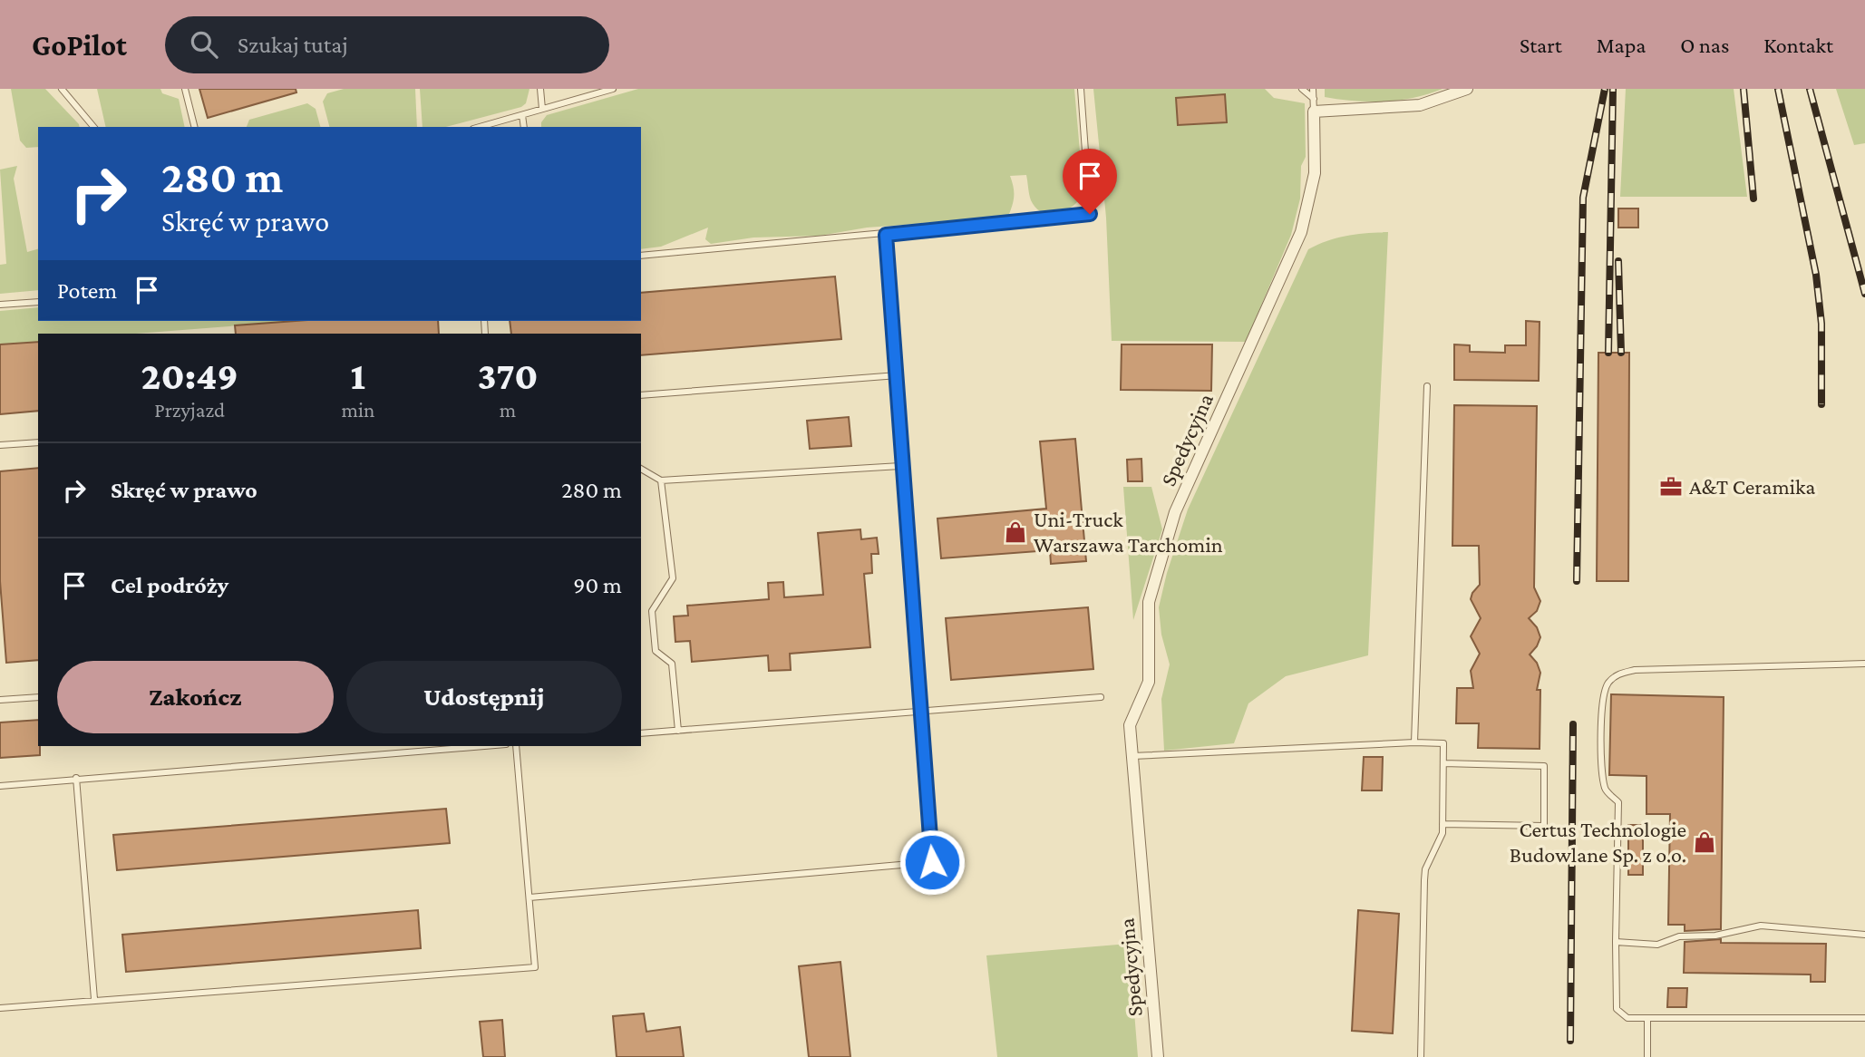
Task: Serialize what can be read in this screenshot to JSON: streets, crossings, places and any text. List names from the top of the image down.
{
  "streets": {
    "street": ["Spedycyjna"]
  },
  "places": {
    "office": ["A&T Ceramika"],
    "shop": ["Uni-Truck Warszawa Tarchomin", "Certus Technologie Budowlane Sp. z o.o."]
  },
  "page": {
    "header": "GoPilot",
    "search": "Szukaj tutaj",
    "nav": [
      "Start",
      "Mapa",
      "O nas",
      "Kontakt"
    ],
    "turn": ["280 m", "Skręć w prawo"],
    "then": "Potem",
    "eta": [
      "20:49",
      "Przyjazd",
      "1",
      "min",
      "370",
      "m"
    ],
    "list": [
      {
        "name": "Skręć w prawo",
        "value": "280 m"
      },
      {
        "name": "Cel podróży",
        "value": "90 m"
      }
    ],
    "buttons": ["Zakończ", "Udostępnij"]
  }
}
